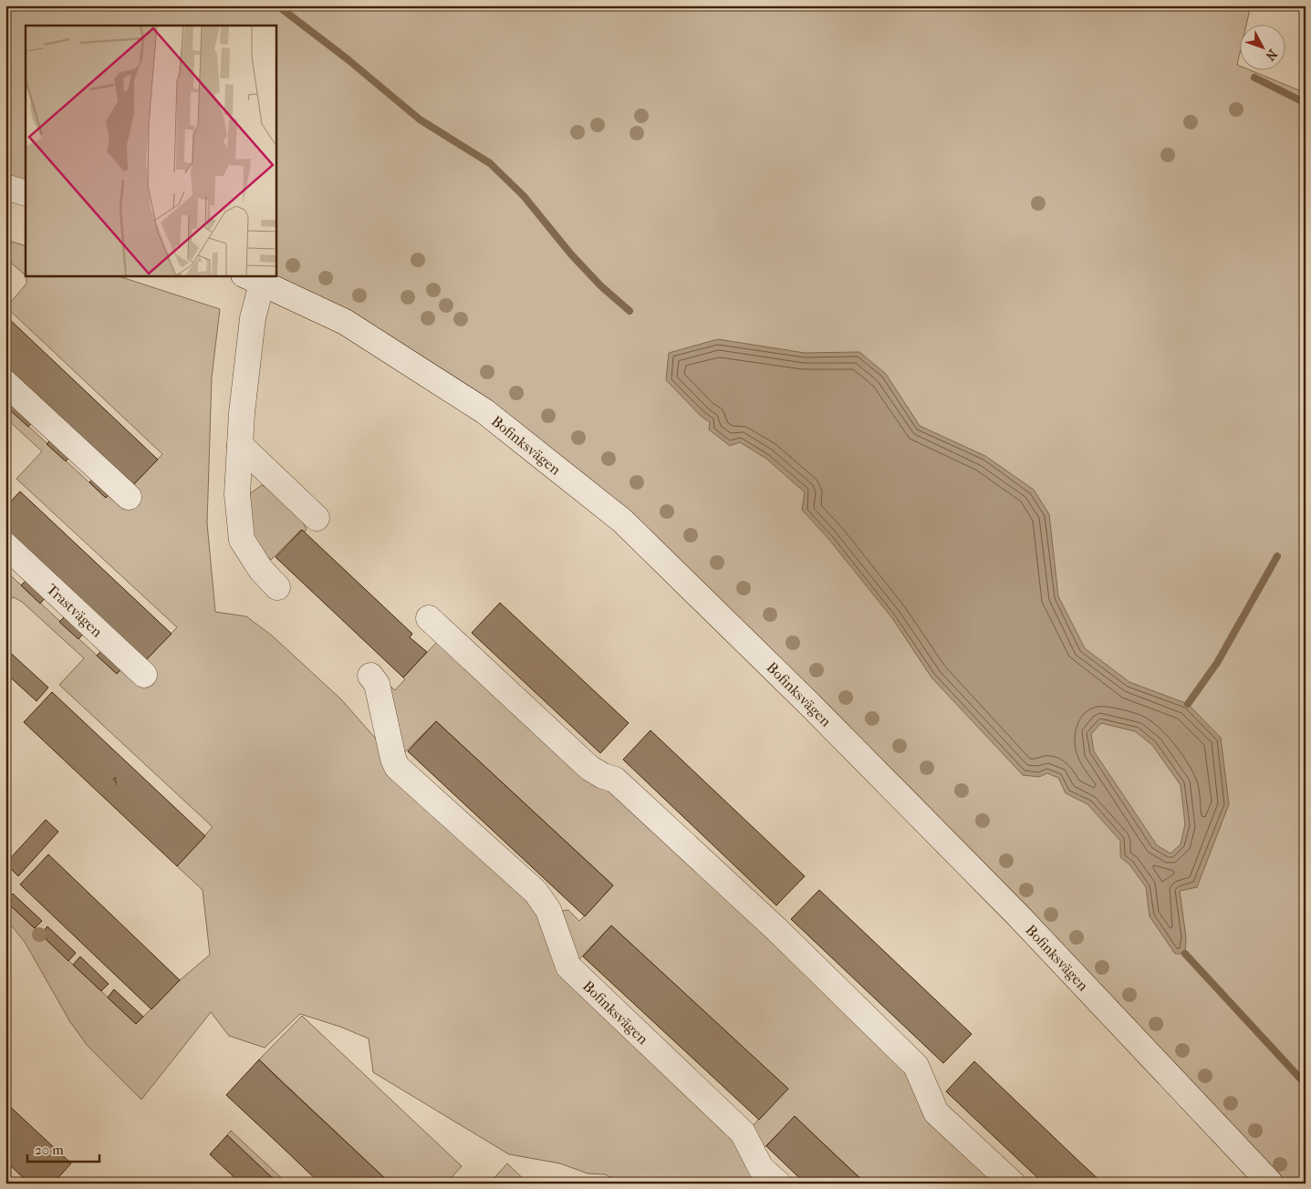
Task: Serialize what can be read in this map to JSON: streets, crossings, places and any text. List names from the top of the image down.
{
  "streets": {
    "street": ["Bofinksvägen", "Trastvägen"]
  },
  "house_numbers": ["5"],
  "scale_bar": "20 m",
  "north": "bottom right"
}
